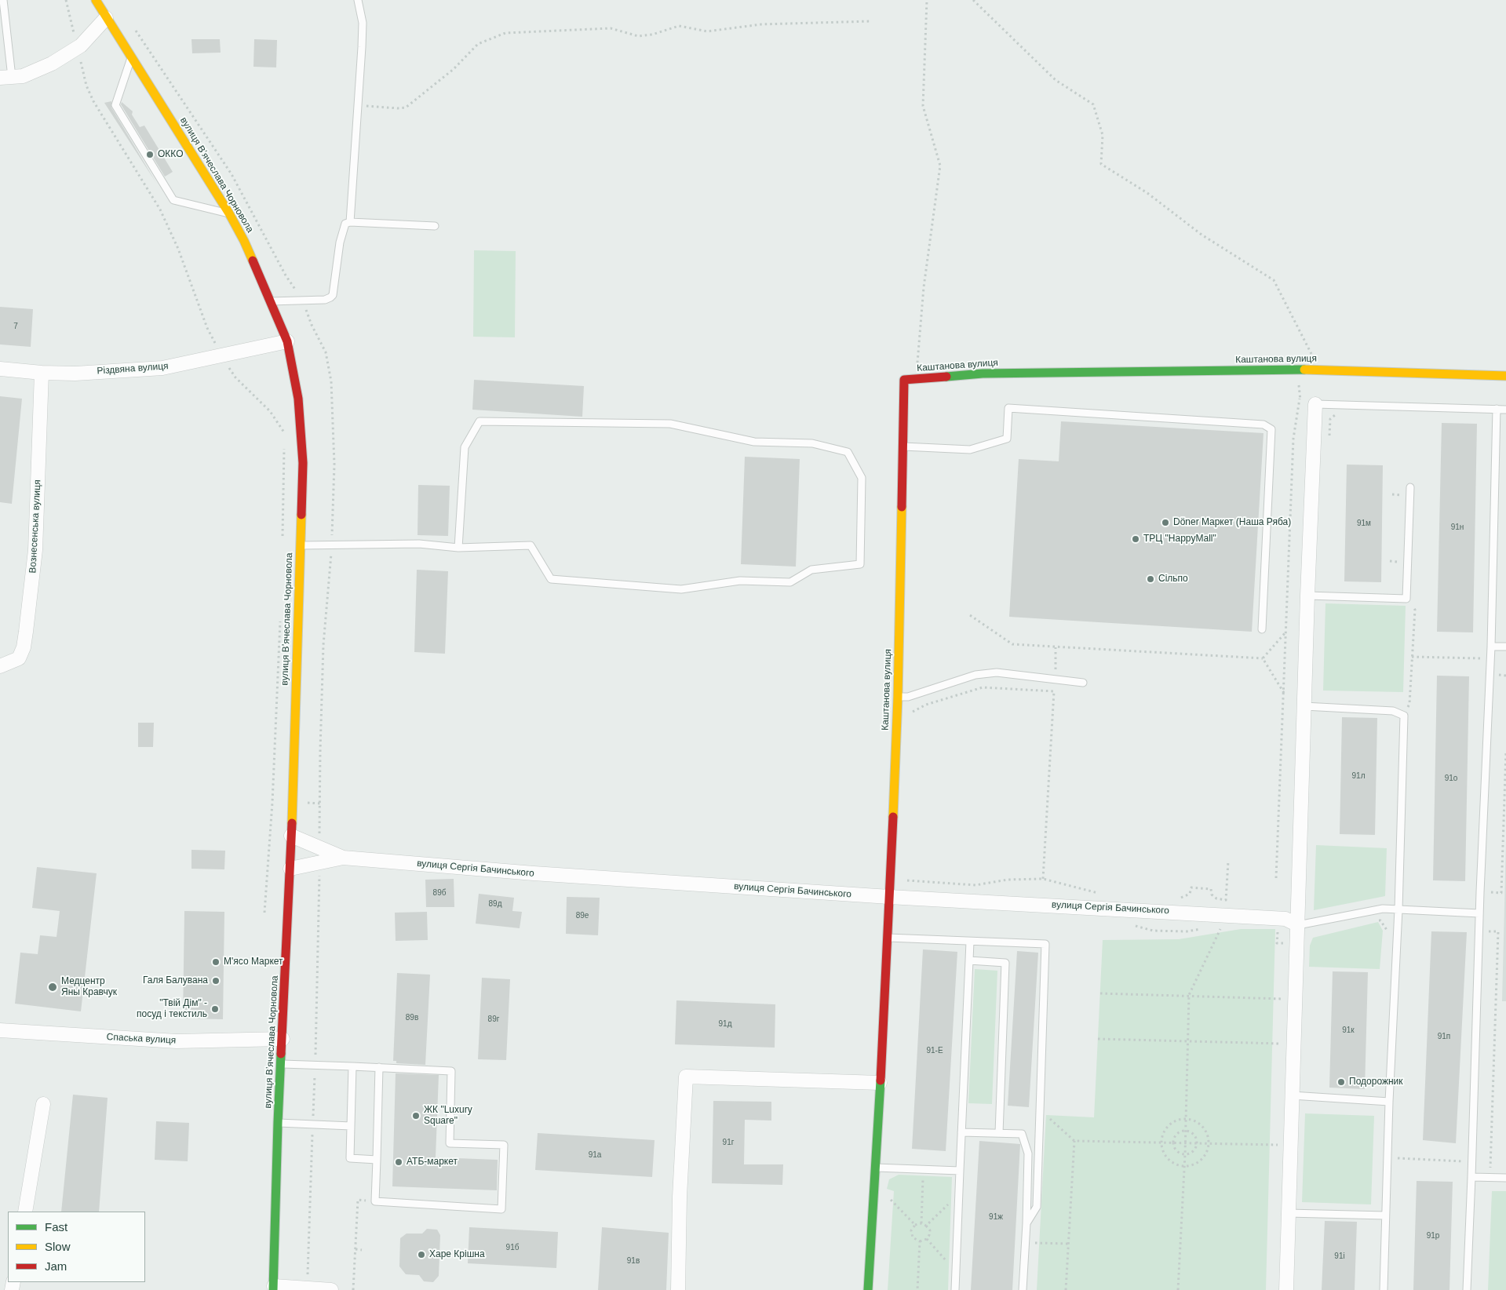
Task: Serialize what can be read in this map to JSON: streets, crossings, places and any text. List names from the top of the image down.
{
  "streets": {
    "street": [
      "вулиця Вʼячеслава Чорновола",
      "Каштанова вулиця",
      "Різдвяна вулиця",
      "Вознесенська вулиця",
      "вулиця Сергія Бачинського",
      "Спаська вулиця"
    ]
  },
  "crossings": [
    ["вулиця Вʼячеслава Чорновола", "Різдвяна вулиця"],
    ["вулиця Вʼячеслава Чорновола", "вулиця Сергія Бачинського"],
    ["вулиця Вʼячеслава Чорновола", "Спаська вулиця"],
    ["Каштанова вулиця", "вулиця Сергія Бачинського"],
    ["Різдвяна вулиця", "Вознесенська вулиця"]
  ],
  "places": [
    "ОККО",
    "Döner Maркет (Наша Ряба)",
    "ТРЦ \"HappyMall\"",
    "Сільпо",
    "М'ясо Маркет",
    "Галя Балувана",
    "Медцентр Яны Кравчук",
    "\"Твій Дім\" - посуд і текстиль",
    "Подорожник",
    "ЖК \"Luxury Square\"",
    "АТБ-маркет",
    "Харе Крішна"
  ],
  "house_numbers": [
    "7",
    "91м",
    "91н",
    "91л",
    "91о",
    "89б",
    "89д",
    "89е",
    "89в",
    "89г",
    "91д",
    "91к",
    "91п",
    "91-Е",
    "91г",
    "91а",
    "91ж",
    "91р",
    "91б",
    "91і",
    "91в"
  ],
  "legend": ["Fast", "Slow", "Jam"]
}
